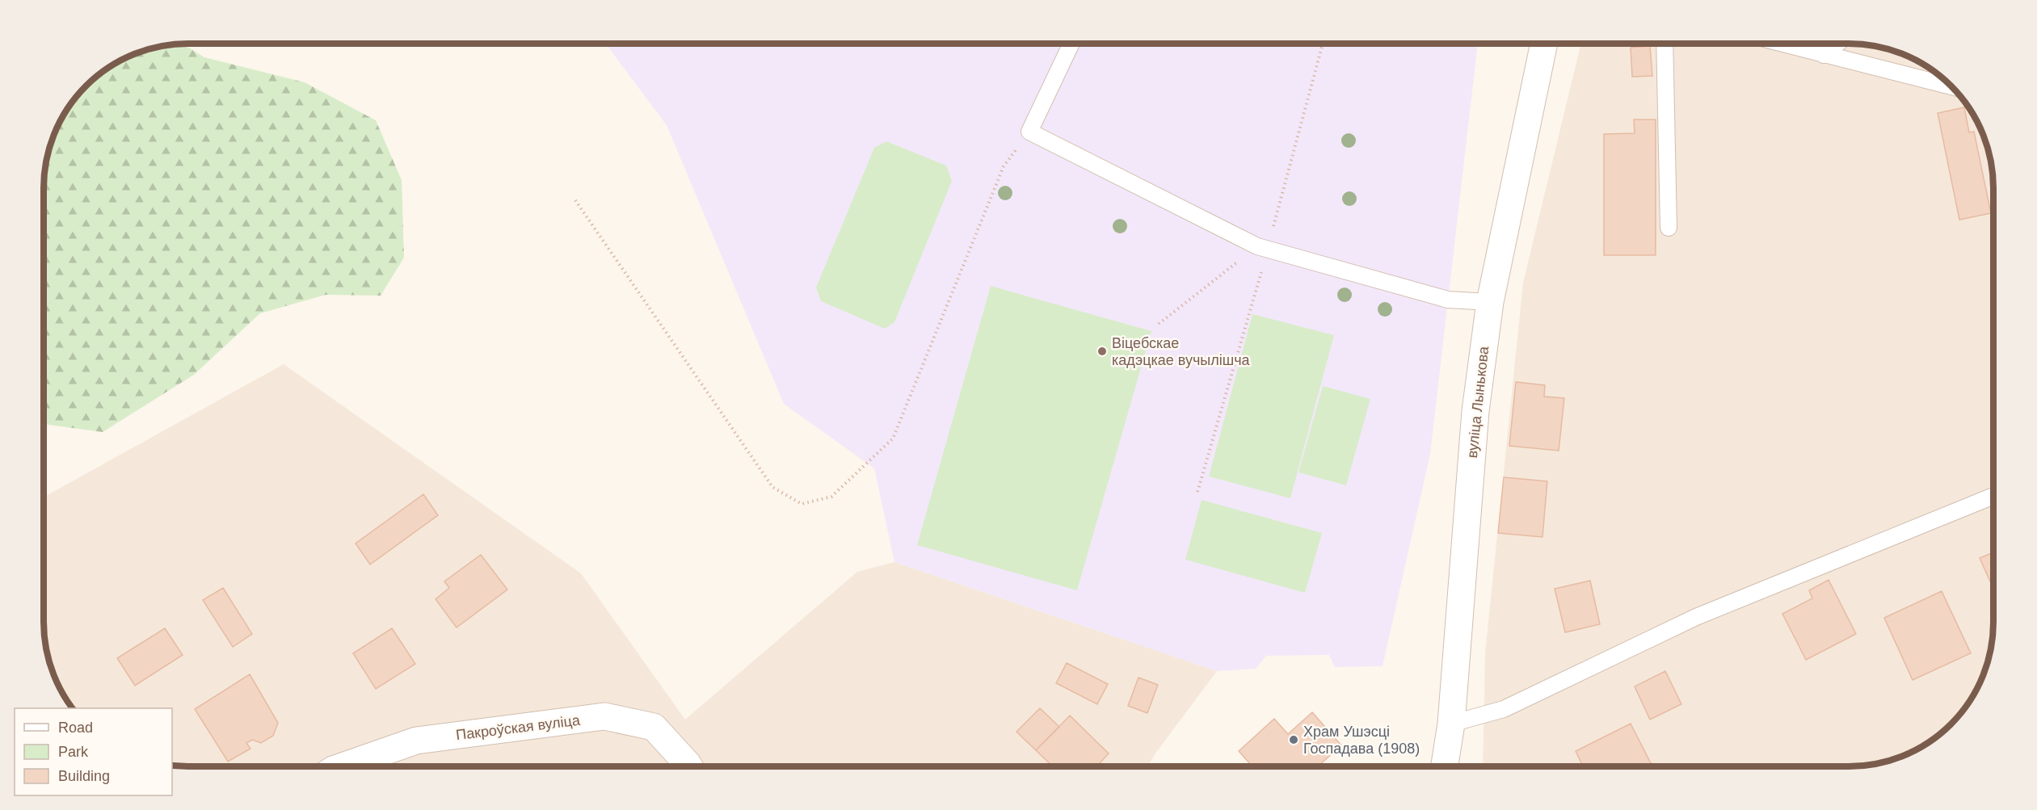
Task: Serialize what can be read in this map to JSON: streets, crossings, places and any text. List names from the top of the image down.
{
  "streets": {
    "street": ["вуліца Лынькова", "Пакроўская вуліца"]
  },
  "places": ["Віцебскае кадэцкае вучылішча", "Храм Ушэсці Госпадава (1908)"],
  "legend": ["Road", "Park", "Building"]
}
